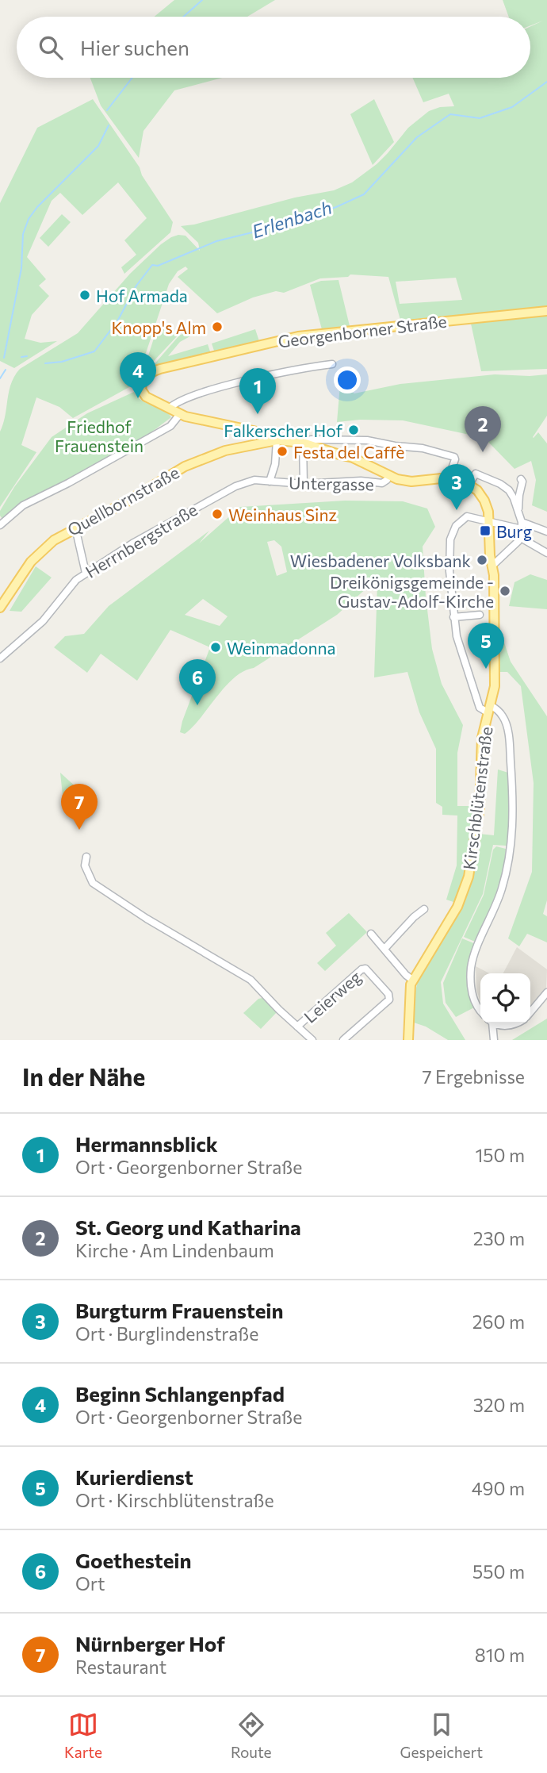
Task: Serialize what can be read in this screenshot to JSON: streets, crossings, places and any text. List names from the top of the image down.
{
  "streets": {
    "main road": ["Georgenborner Straße", "Quellbornstraße", "Kirschblütenstraße"],
    "street": ["Untergasse", "Herrnbergstraße", "Leierweg"]
  },
  "crossings": [
    ["Georgenborner Straße", "Quellbornstraße"],
    ["Untergasse", "Herrnbergstraße"]
  ],
  "water": ["Erlenbach"],
  "parks": ["Friedhof Frauenstein"],
  "places": {
    "other": [
      "Hof Armada",
      "Knopp's Alm",
      "Falkerscher Hof",
      "Festa del Caffè",
      "Weinhaus Sinz",
      "Wiesbadener Volksbank",
      "Dreikönigsgemeinde - Gustav-Adolf-Kirche",
      "Weinmadonna"
    ],
    "transit": ["Burg"]
  },
  "page": {
    "search": "Hier suchen",
    "pins": [
      "4",
      "1",
      "2",
      "3",
      "5",
      "6",
      "7"
    ],
    "heading": ["In der Nähe", "7 Ergebnisse"],
    "list": [
      {
        "mark": "1",
        "name": "Hermannsblick",
        "note": "Ort · Georgenborner Straße",
        "value": "150 m"
      },
      {
        "mark": "2",
        "name": "St. Georg und Katharina",
        "note": "Kirche · Am Lindenbaum",
        "value": "230 m"
      },
      {
        "mark": "3",
        "name": "Burgturm Frauenstein",
        "note": "Ort · Burglindenstraße",
        "value": "260 m"
      },
      {
        "mark": "4",
        "name": "Beginn Schlangenpfad",
        "note": "Ort · Georgenborner Straße",
        "value": "320 m"
      },
      {
        "mark": "5",
        "name": "Kurierdienst",
        "note": "Ort · Kirschblütenstraße",
        "value": "490 m"
      },
      {
        "mark": "6",
        "name": "Goethestein",
        "note": "Ort",
        "value": "550 m"
      },
      {
        "mark": "7",
        "name": "Nürnberger Hof",
        "note": "Restaurant",
        "value": "810 m"
      }
    ],
    "nav": ["Karte", "Route", "Gespeichert"]
  }
}
